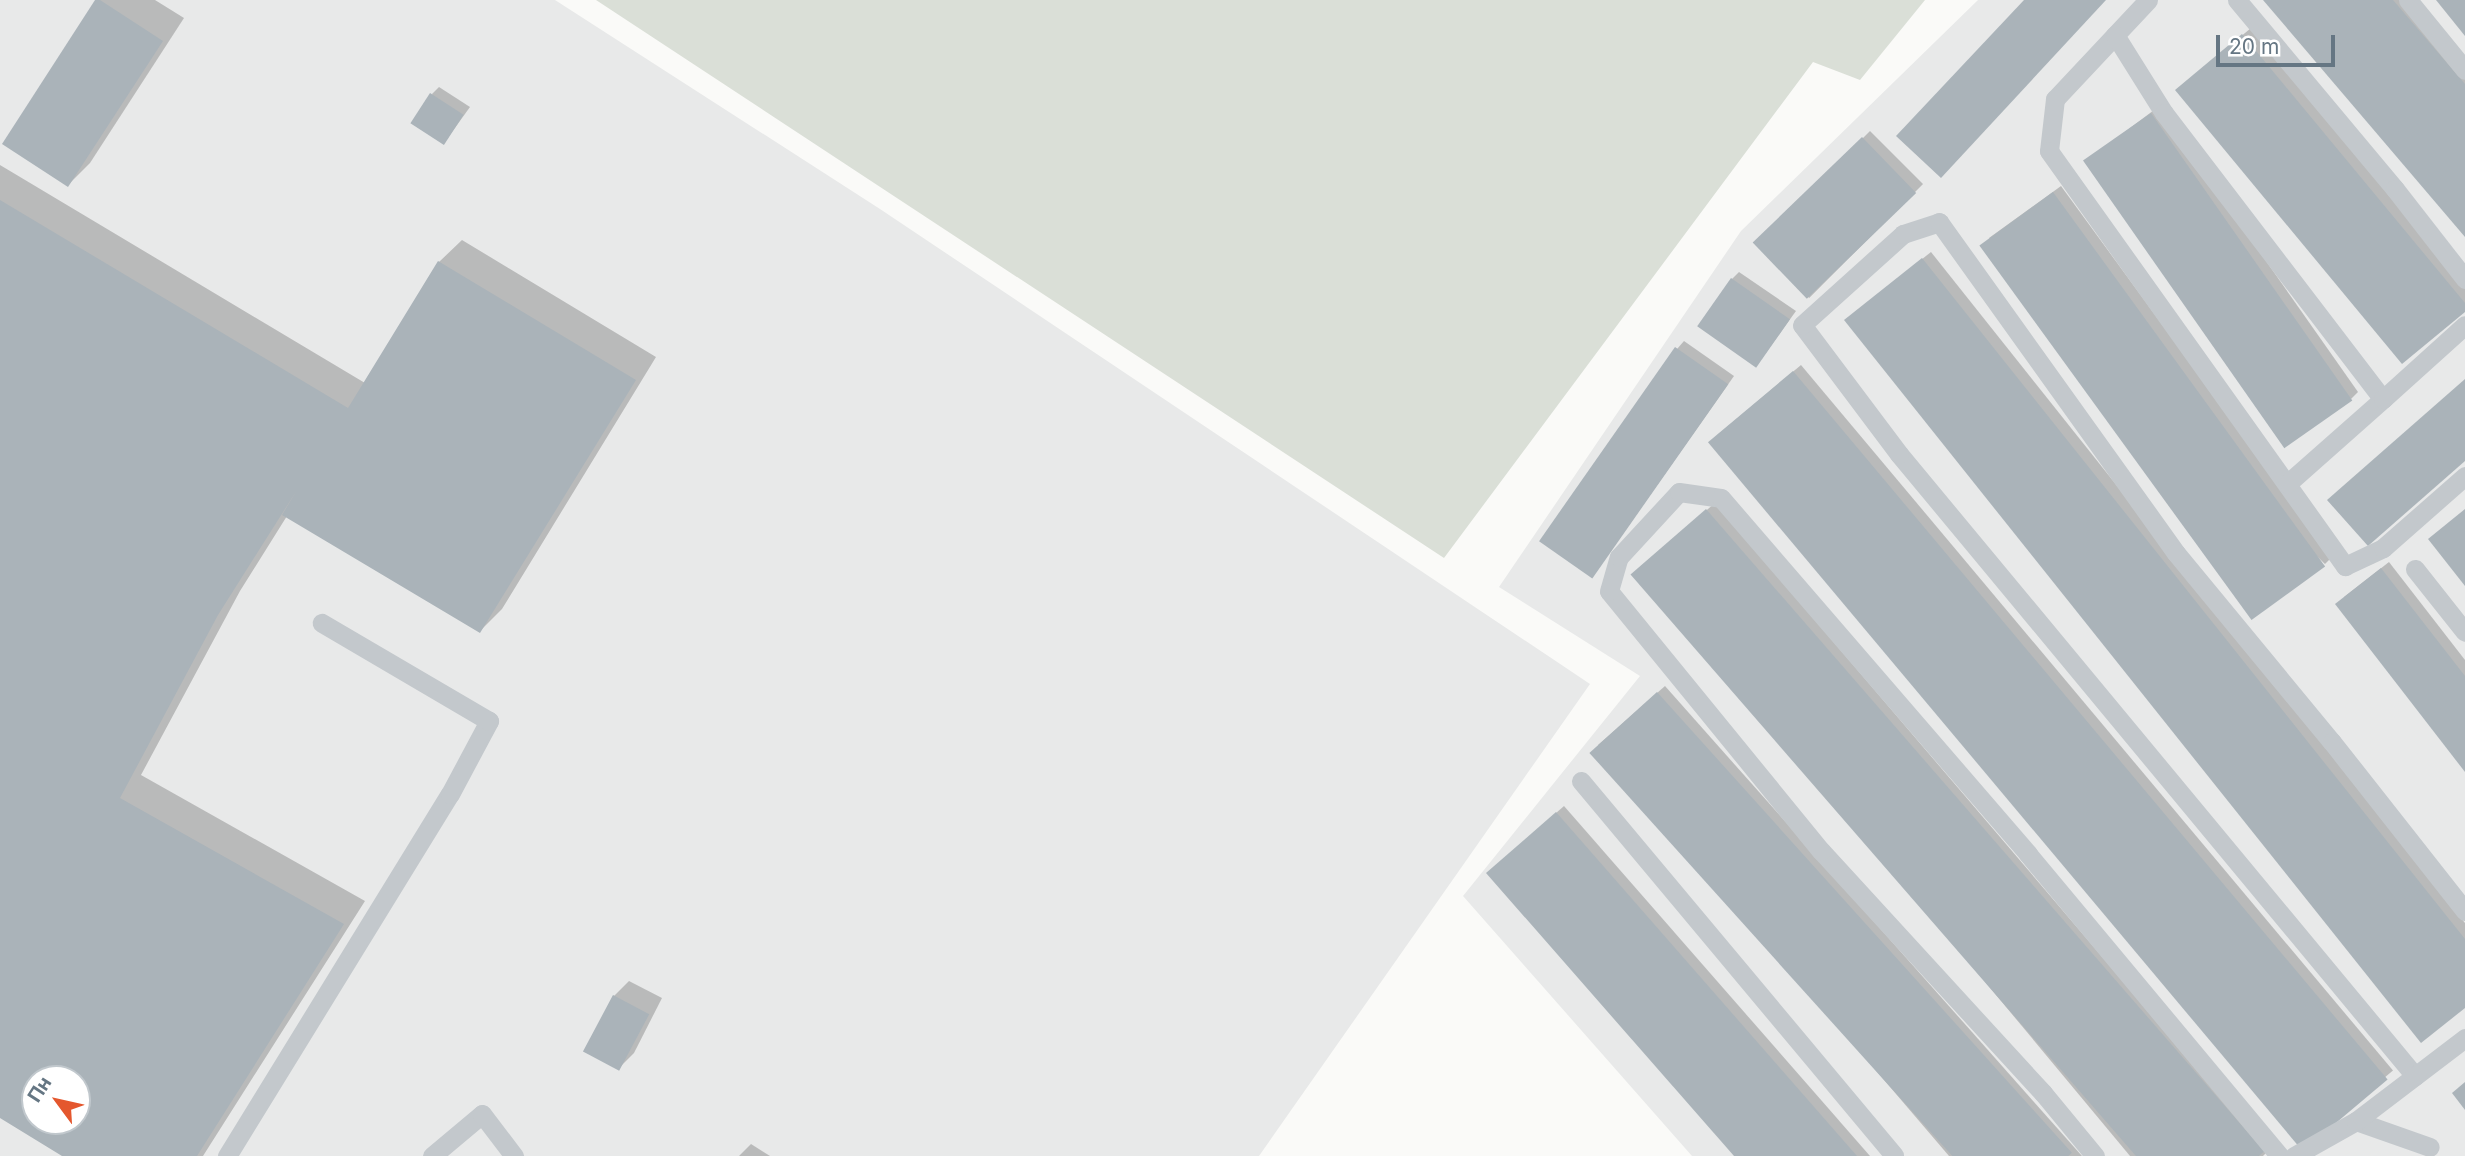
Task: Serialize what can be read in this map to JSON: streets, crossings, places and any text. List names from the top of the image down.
{
  "scale_bar": "20 m",
  "north": "top left"
}
